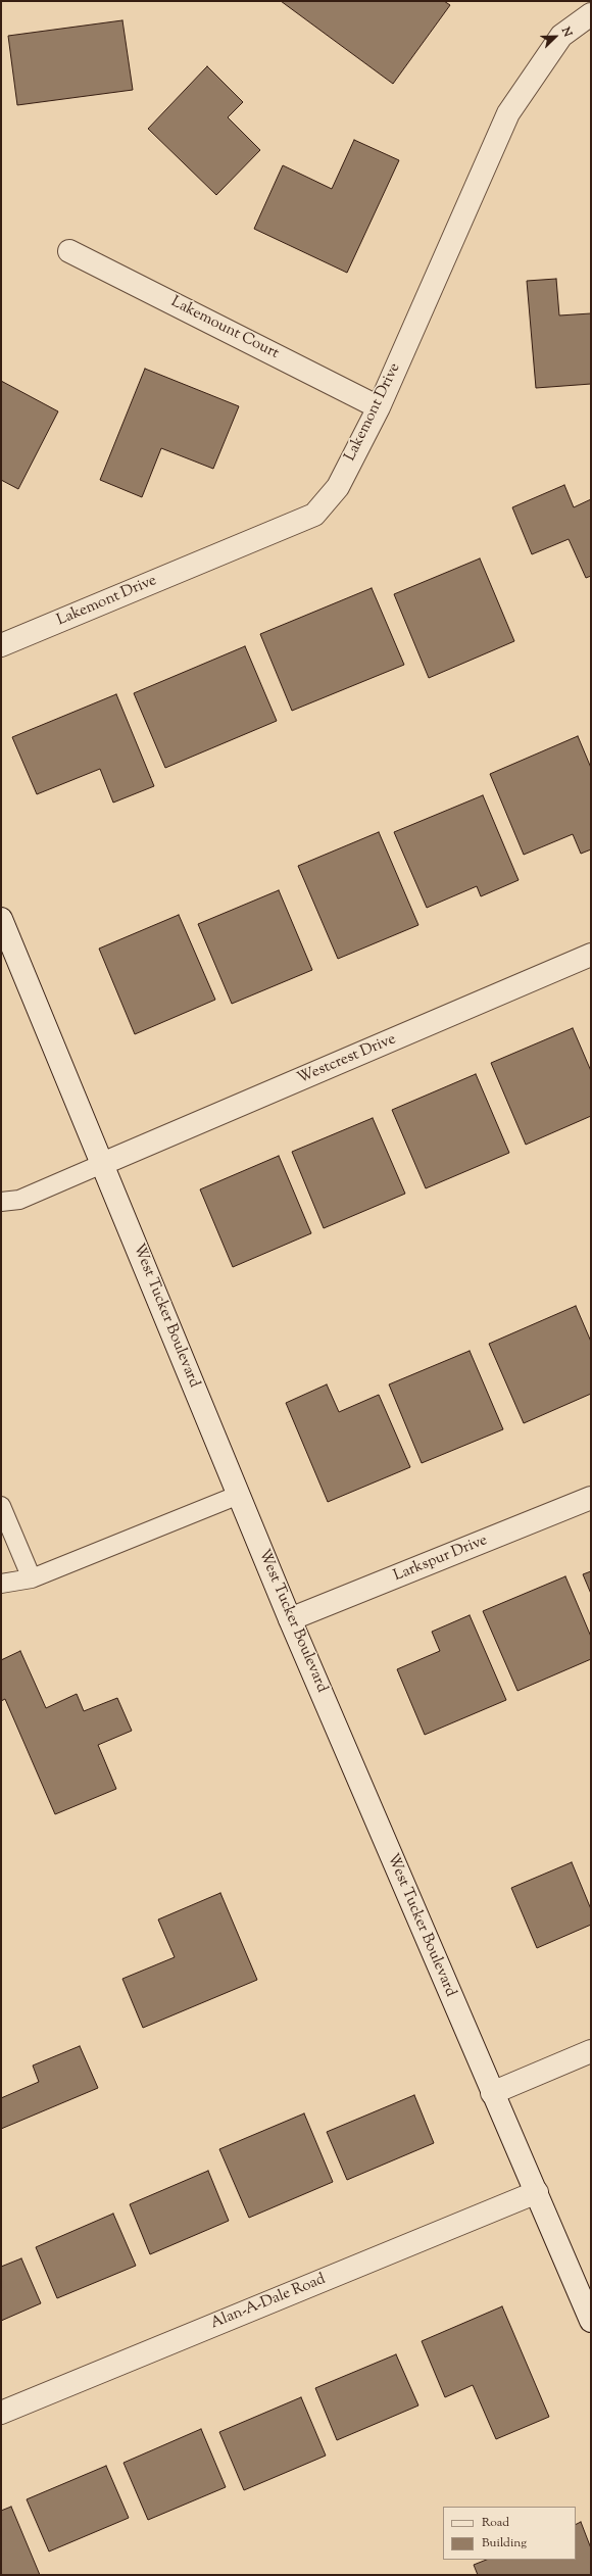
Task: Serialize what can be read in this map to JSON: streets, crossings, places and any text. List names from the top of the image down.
{
  "streets": {
    "street": [
      "Lakemount Court",
      "Lakemont Drive",
      "Westcrest Drive",
      "West Tucker Boulevard",
      "Larkspur Drive",
      "Alan-A-Dale Road"
    ]
  },
  "crossings": [
    ["Lakemount Court", "Lakemont Drive"],
    ["Westcrest Drive", "West Tucker Boulevard"],
    ["West Tucker Boulevard", "Larkspur Drive"],
    ["West Tucker Boulevard", "Alan-A-Dale Road"]
  ],
  "legend": ["Road", "Building"],
  "north": "top right"
}
